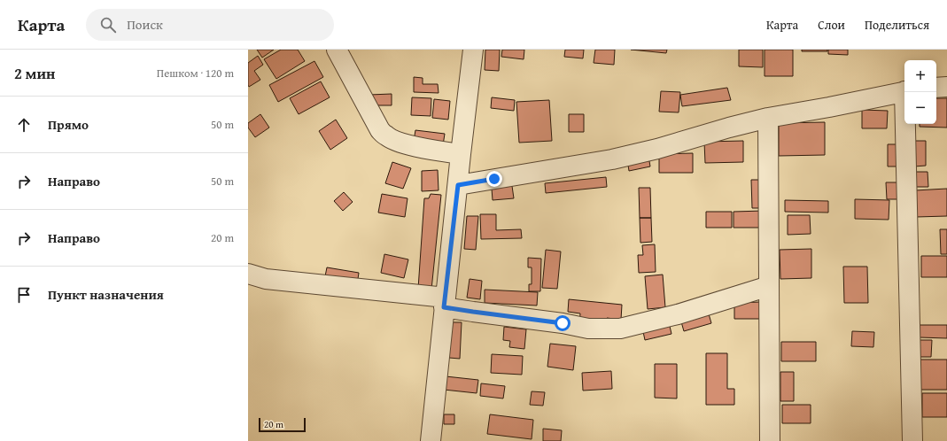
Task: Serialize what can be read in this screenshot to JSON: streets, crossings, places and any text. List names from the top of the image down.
{
  "scale_bar": "20 m",
  "page": {
    "header": "Карта",
    "search": "Поиск",
    "nav": ["Карта", "Слои", "Поделиться"],
    "heading": ["2 мин", "Пешком · 120 m"],
    "map_buttons": ["+", "−"],
    "list": [
      ["Прямо", "50 m"],
      ["Направо", "50 m"],
      ["Направо", "20 m"],
      "Пункт назначения"
    ],
    "scale": "20 m"
  }
}
